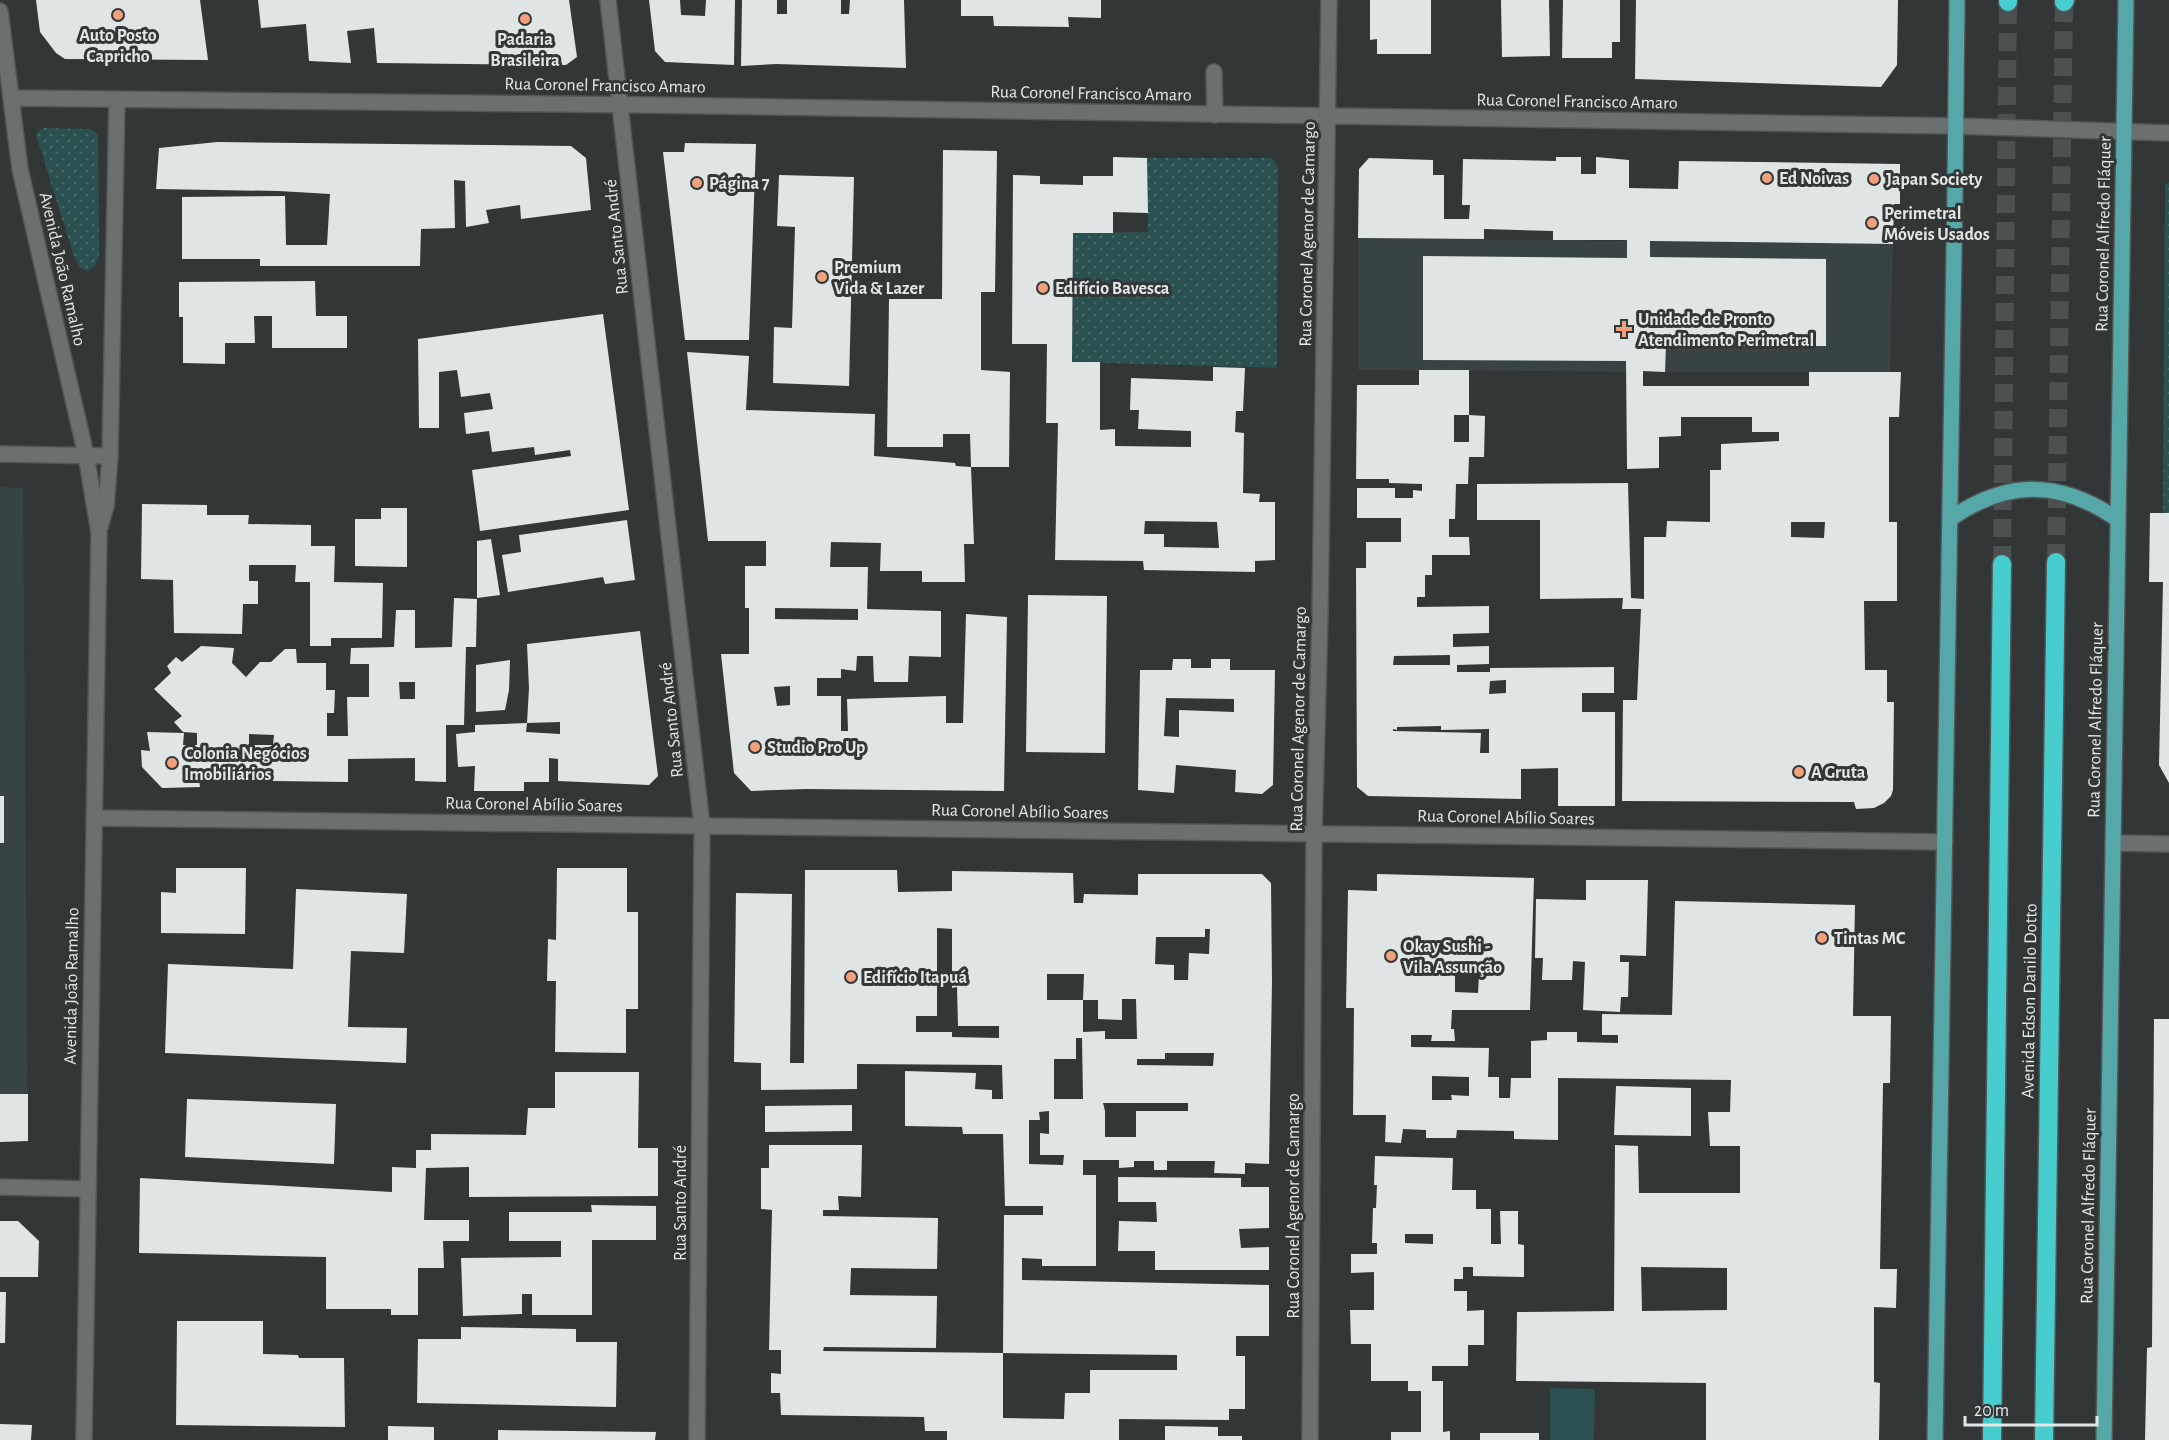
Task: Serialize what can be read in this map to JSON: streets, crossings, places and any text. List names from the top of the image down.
{
  "streets": {
    "highway": ["Avenida Edson Danilo Dotto"],
    "main road": ["Rua Coronel Alfredo Fláquer"],
    "street": [
      "Rua Coronel Francisco Amaro",
      "Rua Coronel Agenor de Camargo",
      "Rua Santo André",
      "Avenida João Ramalho",
      "Rua Coronel Abílio Soares"
    ]
  },
  "crossings": [
    ["Rua Coronel Francisco Amaro", "Rua Coronel Agenor de Camargo"],
    ["Rua Coronel Francisco Amaro", "Rua Coronel Alfredo Fláquer"],
    ["Rua Coronel Francisco Amaro", "Rua Santo André"],
    ["Rua Coronel Francisco Amaro", "Avenida João Ramalho"],
    ["Rua Coronel Agenor de Camargo", "Rua Coronel Abílio Soares"],
    ["Rua Santo André", "Rua Coronel Abílio Soares"],
    ["Avenida João Ramalho", "Rua Coronel Abílio Soares"]
  ],
  "places": {
    "other": [
      "Auto Posto Capricho",
      "Padaria Brasileira",
      "Ed Noivas",
      "Japan Society",
      "Página 7",
      "Perimetral Móveis Usados",
      "Premium Vida & Lazer",
      "Edifício Bavesca",
      "Studio Pro Up",
      "Colonia Negócios Imobiliários",
      "A Gruta",
      "Tintas MC",
      "Okay Sushi - Vila Assunção",
      "Edifício Itapuá"
    ],
    "health": ["Unidade de Pronto Atendimento Perimetral"]
  },
  "scale_bar": "20 m"
}
